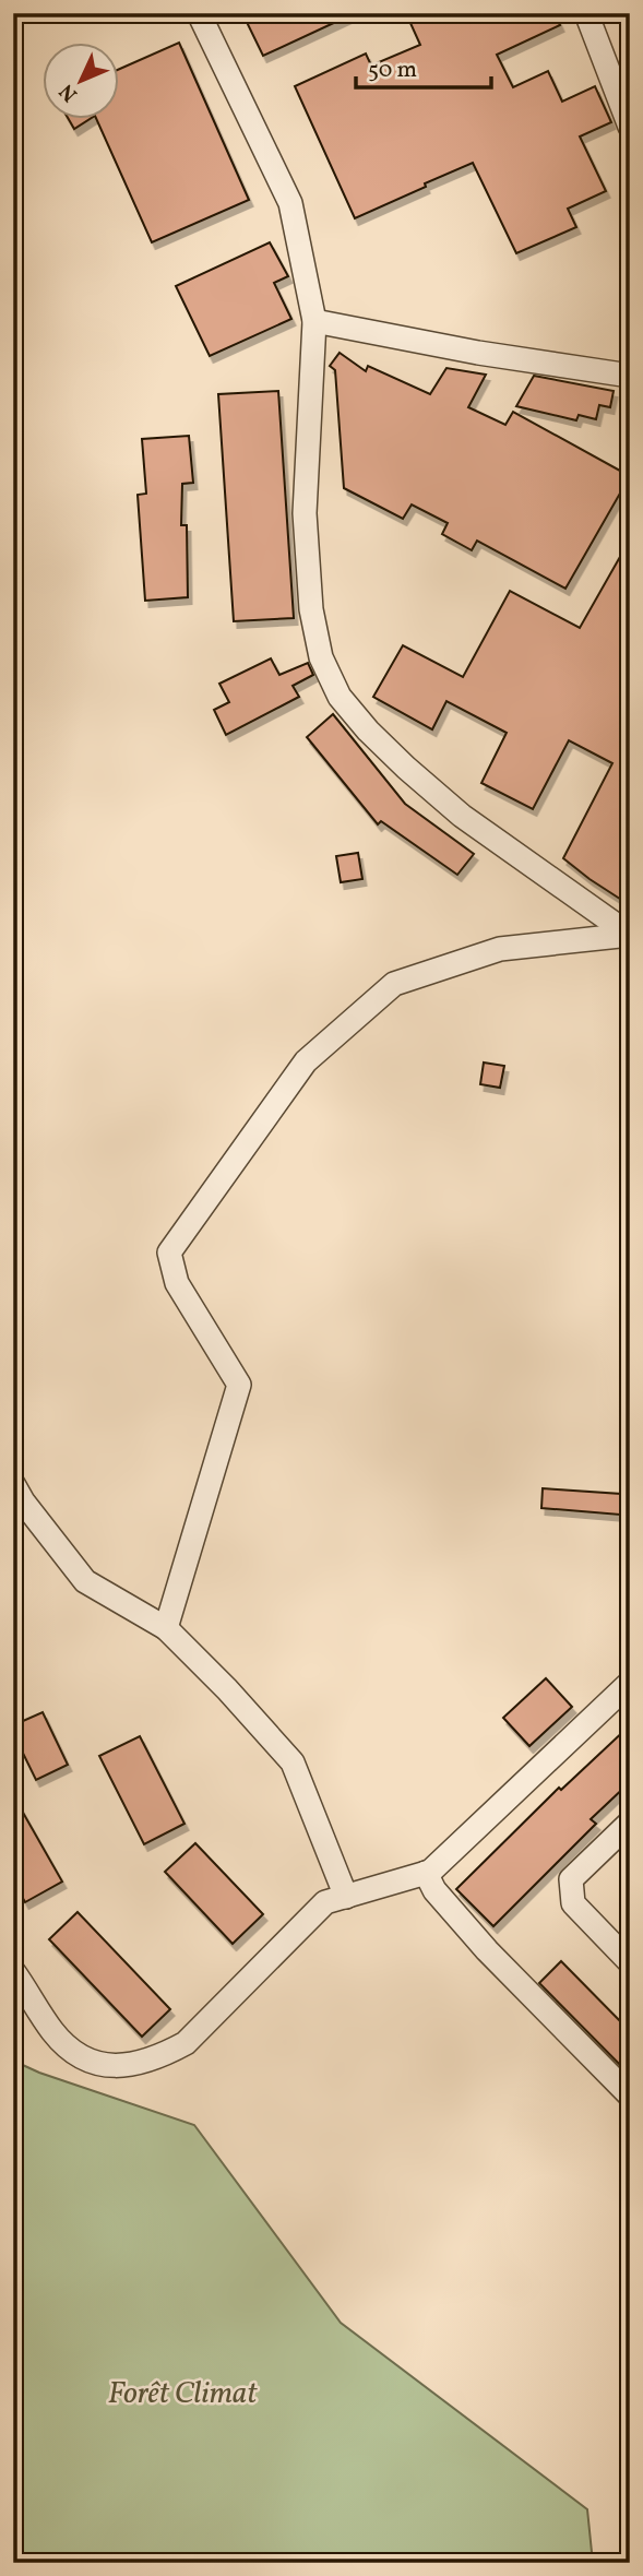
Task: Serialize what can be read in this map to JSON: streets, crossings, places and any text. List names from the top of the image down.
{
  "parks": ["Forêt Climat"],
  "scale_bar": "50 m",
  "north": "bottom left"
}
